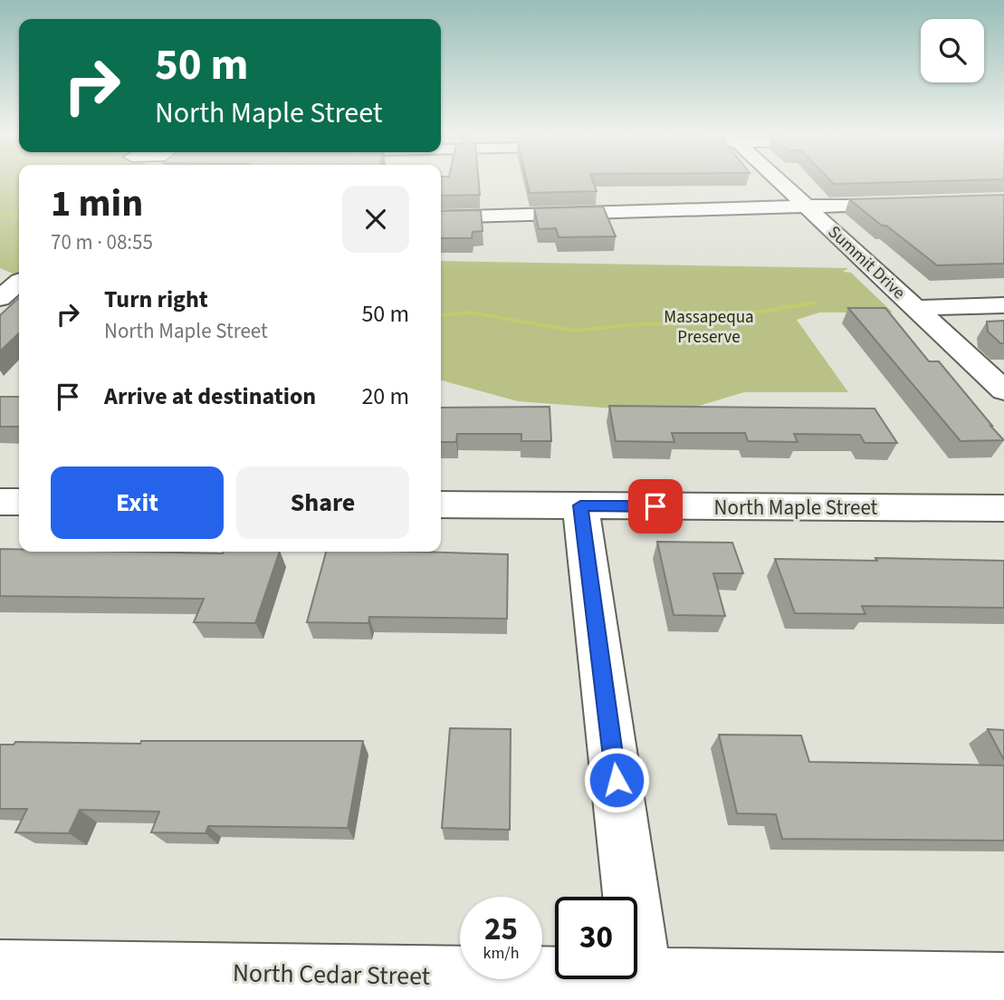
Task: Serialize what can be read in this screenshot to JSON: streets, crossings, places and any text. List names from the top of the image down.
{
  "streets": {
    "street": ["Summit Drive", "North Maple Street", "North Cedar Street"]
  },
  "parks": ["Massapequa Preserve"],
  "page": {
    "turn": ["50 m", "North Maple Street"],
    "heading": ["1 min", "70 m · 08:55"],
    "list": [
      {
        "name": "Turn right",
        "note": "North Maple Street",
        "value": "50 m"
      },
      {
        "name": "Arrive at destination",
        "value": "20 m"
      }
    ],
    "buttons": ["Exit", "Share"],
    "speed": "25 km/h",
    "limit": "30"
  }
}
